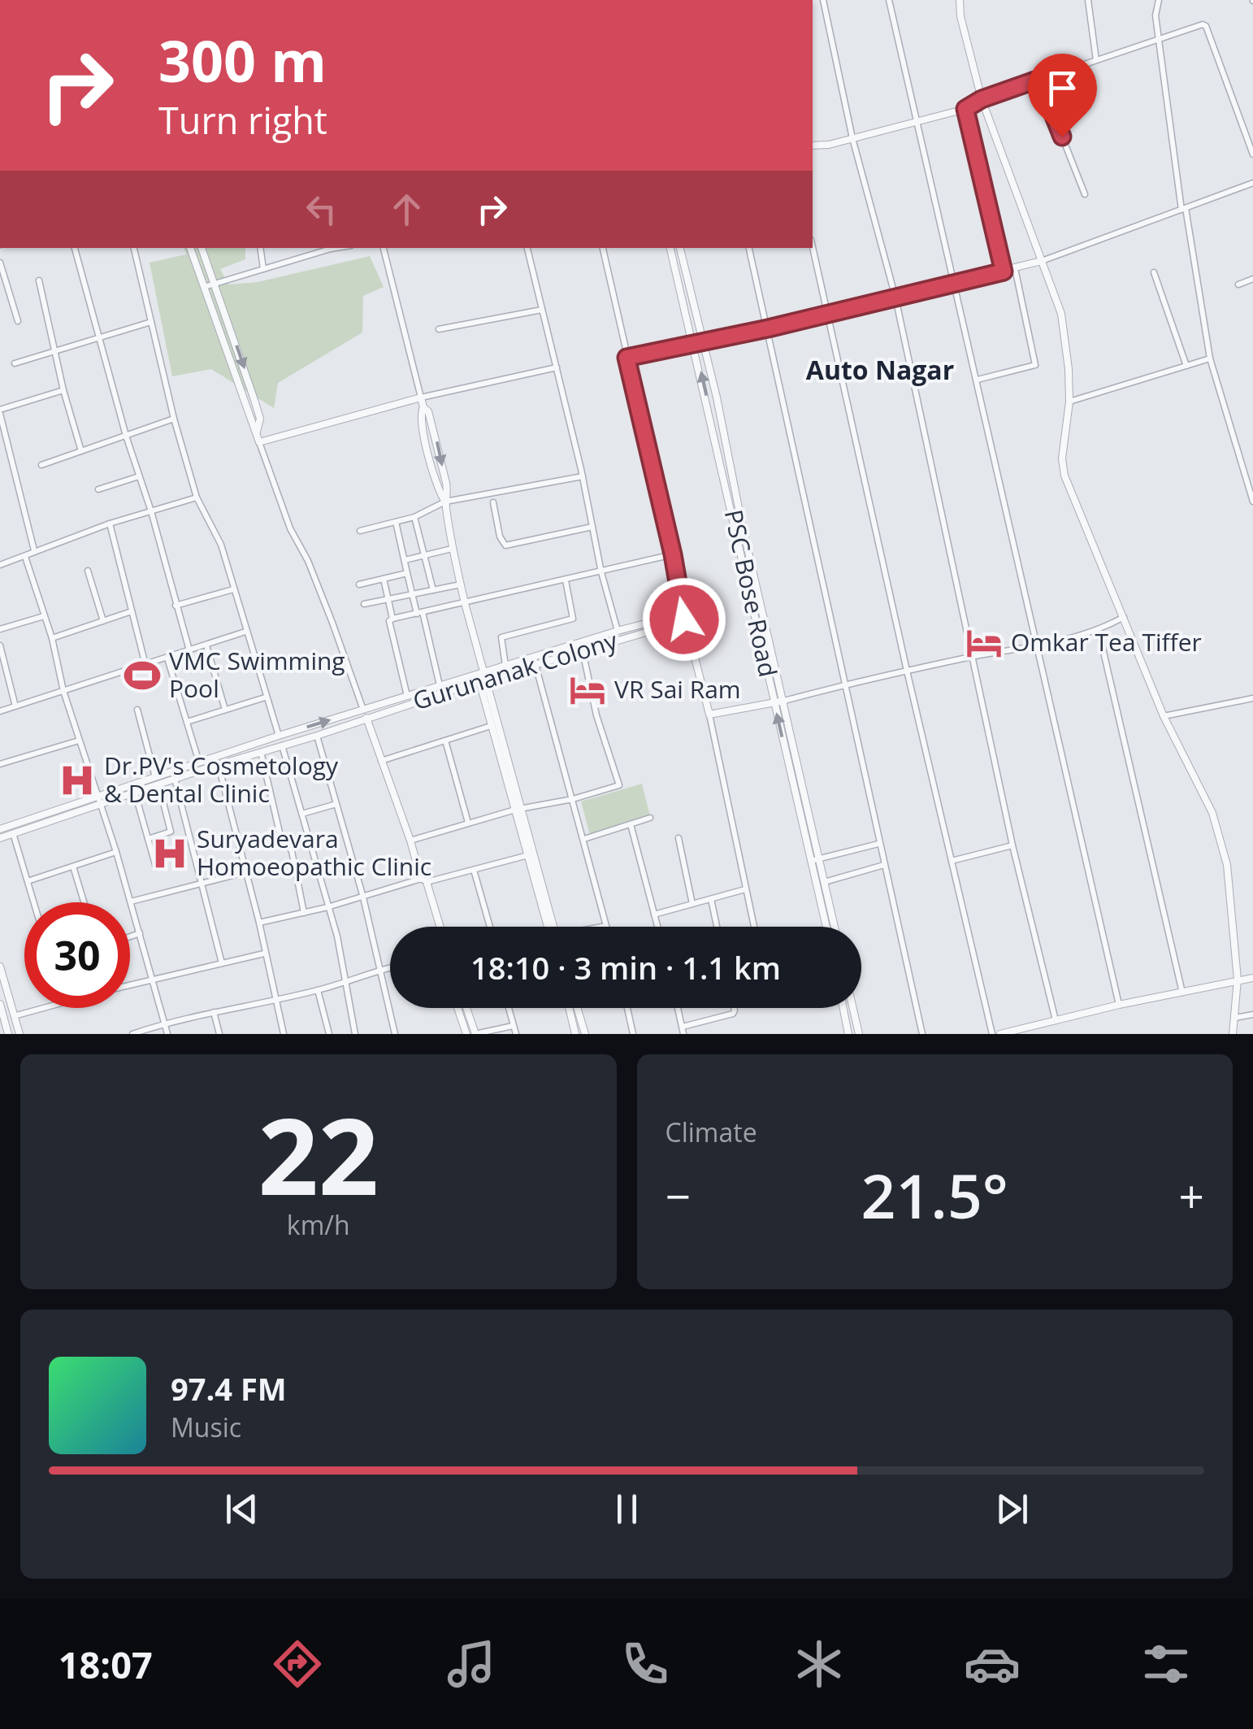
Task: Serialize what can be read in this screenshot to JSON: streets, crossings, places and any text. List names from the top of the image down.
{
  "streets": {
    "street": ["PSC Bose Road", "Gurunanak Colony"]
  },
  "districts": ["Auto Nagar"],
  "places": {
    "hotel": ["Omkar Tea Tiffer", "VR Sai Ram"],
    "sports": ["VMC Swimming Pool"],
    "hospital": ["Dr.PV's Cosmetology & Dental Clinic", "Suryadevara Homoeopathic Clinic"]
  },
  "page": {
    "turn": ["300 m", "Turn right"],
    "limit": "30",
    "trip": "18:10 · 3 min · 1.1 km",
    "tile": [
      ["22", "km/h"],
      "Climate"
    ],
    "heat": ["−", "21.5°", "+"],
    "song": ["97.4 FM", "Music"],
    "tabs": "18:07"
  }
}
